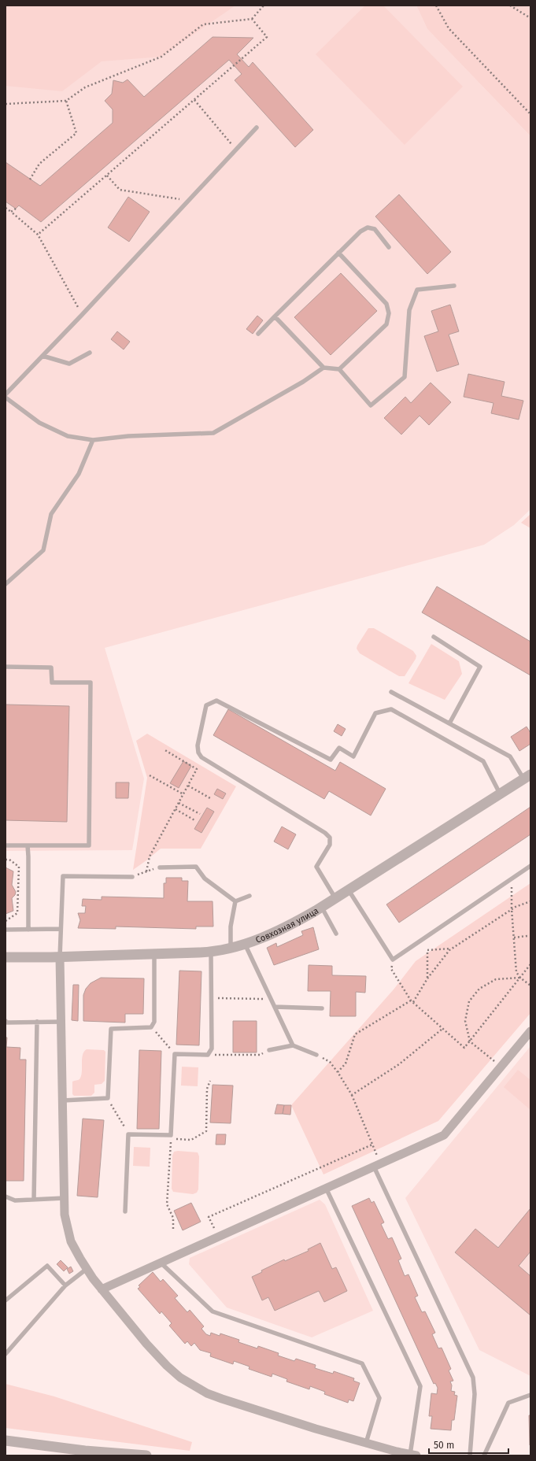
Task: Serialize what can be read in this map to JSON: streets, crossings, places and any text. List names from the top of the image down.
{
  "streets": {
    "street": ["Совхозная улица"]
  },
  "scale_bar": "50 m"
}
